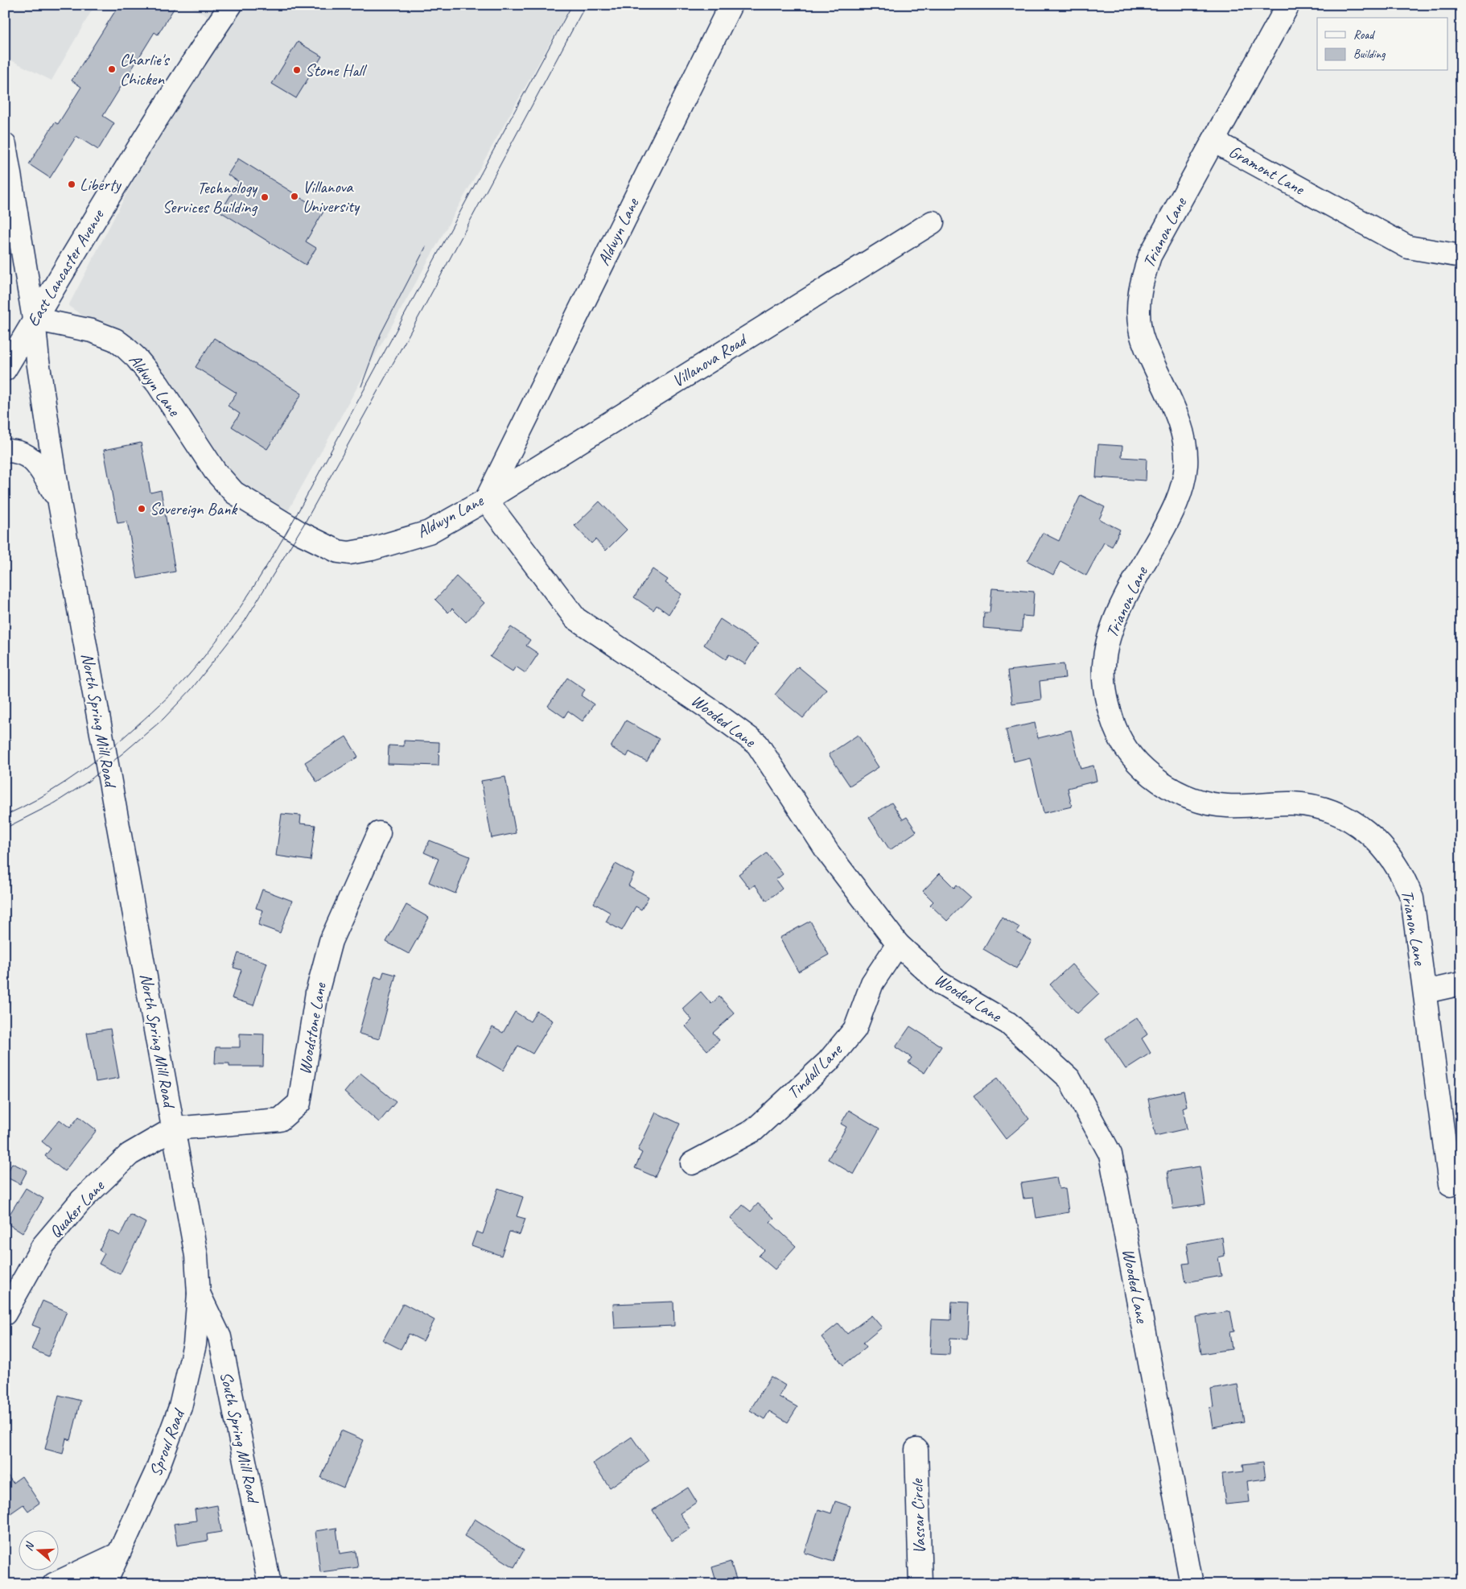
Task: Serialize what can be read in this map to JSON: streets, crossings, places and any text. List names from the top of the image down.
{
  "streets": {
    "main road": [
      "Gramont Lane",
      "Aldwyn Lane",
      "Trianon Lane",
      "East Lancaster Avenue",
      "Villanova Road",
      "North Spring Mill Road",
      "Wooded Lane",
      "Woodstone Lane",
      "Tindall Lane",
      "Quaker Lane",
      "South Spring Mill Road",
      "Sproul Road",
      "Vassar Circle"
    ]
  },
  "crossings": [
    ["Gramont Lane", "Trianon Lane"],
    ["Aldwyn Lane", "East Lancaster Avenue"],
    ["Aldwyn Lane", "Villanova Road"],
    ["Aldwyn Lane", "North Spring Mill Road"],
    ["Aldwyn Lane", "Wooded Lane"],
    ["East Lancaster Avenue", "North Spring Mill Road"],
    ["Villanova Road", "Wooded Lane"],
    ["North Spring Mill Road", "Woodstone Lane"],
    ["North Spring Mill Road", "Quaker Lane"],
    ["North Spring Mill Road", "South Spring Mill Road"],
    ["North Spring Mill Road", "Sproul Road"],
    ["Wooded Lane", "Tindall Lane"],
    ["Woodstone Lane", "Quaker Lane"],
    ["South Spring Mill Road", "Sproul Road"]
  ],
  "places": [
    "Charlie's Chicken",
    "Stone Hall",
    "Liberty",
    "Villanova University",
    "Technology Services Building",
    "Sovereign Bank"
  ],
  "legend": ["Road", "Building"],
  "north": "left"
}
